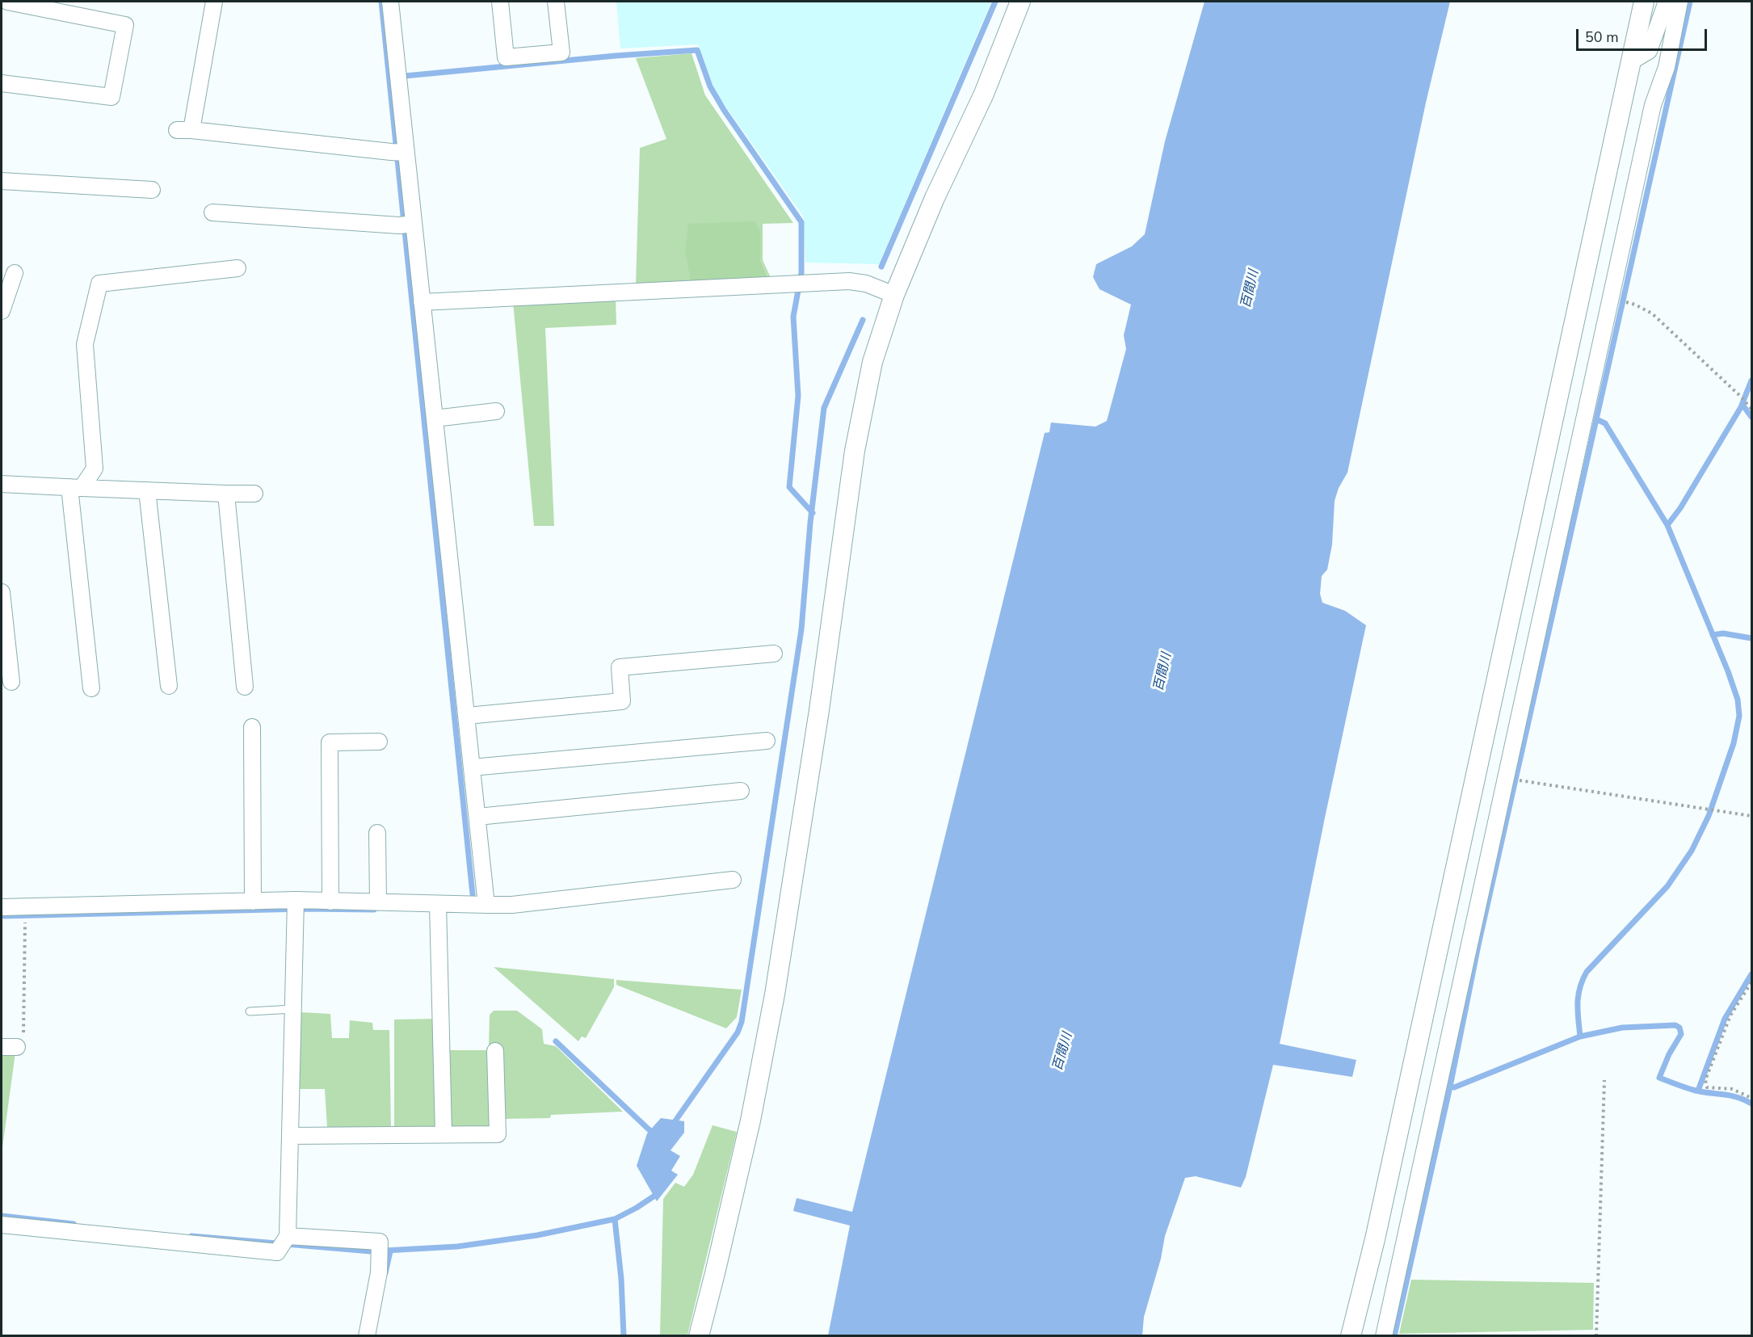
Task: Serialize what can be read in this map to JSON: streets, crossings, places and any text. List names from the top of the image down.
{
  "water": ["百間川"],
  "scale_bar": "50 m"
}
